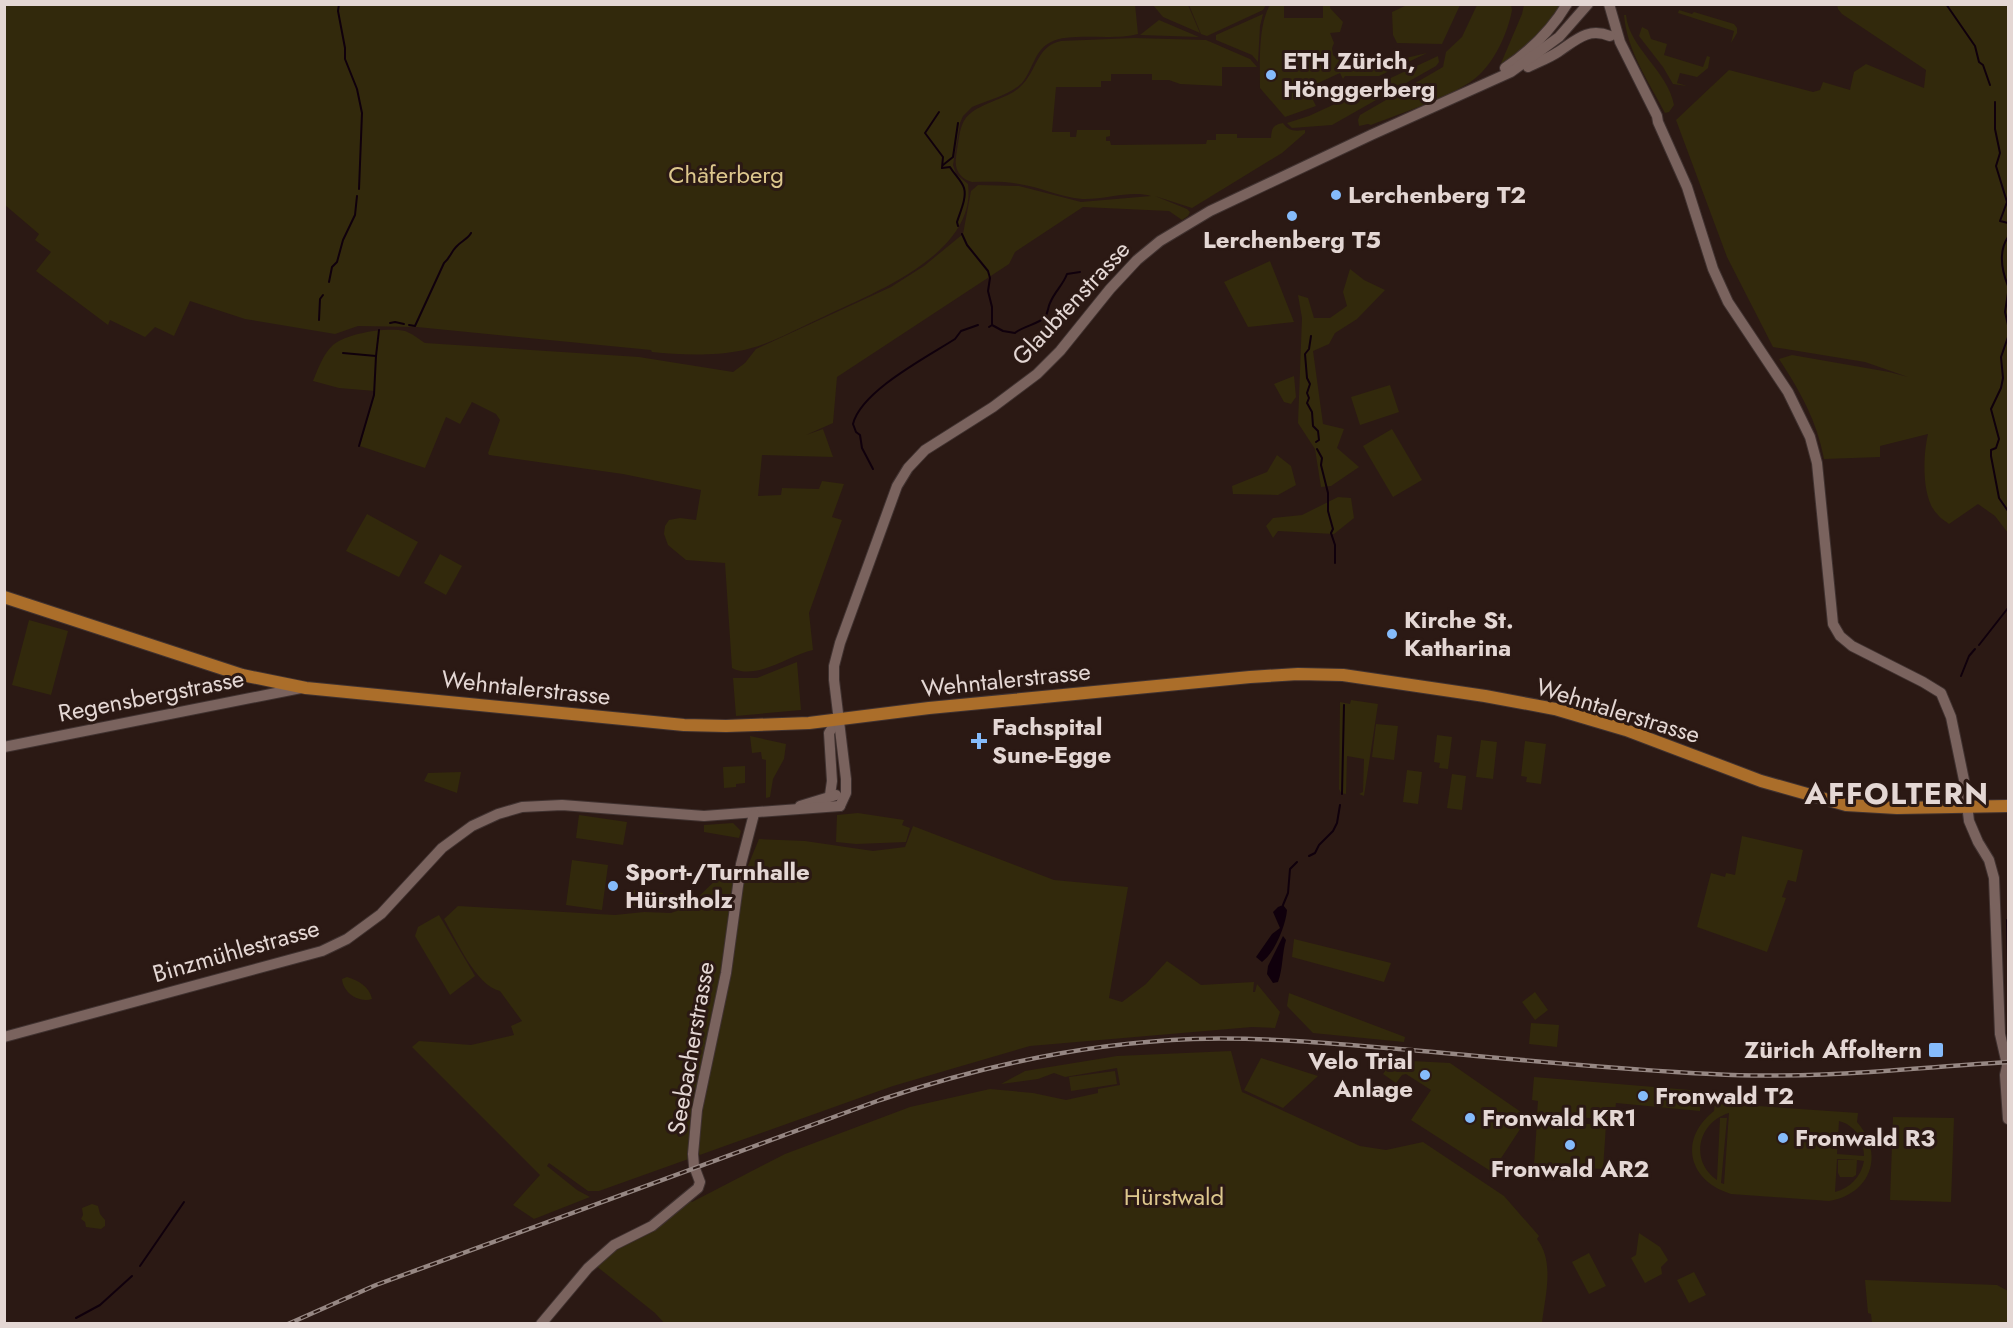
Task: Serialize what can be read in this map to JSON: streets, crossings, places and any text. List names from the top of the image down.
{
  "streets": {
    "main road": ["Wehntalerstrasse"],
    "street": [
      "Glaubtenstrasse",
      "Regensbergstrasse",
      "Binzmühlestrasse",
      "Seebacherstrasse"
    ]
  },
  "crossings": [
    ["Glaubtenstrasse", "Wehntalerstrasse"],
    ["Wehntalerstrasse", "Regensbergstrasse"],
    ["Binzmühlestrasse", "Seebacherstrasse"]
  ],
  "districts": ["AFFOLTERN"],
  "parks": ["Chäferberg", "Hürstwald"],
  "places": {
    "other": [
      "ETH Zürich, Hönggerberg",
      "Lerchenberg T2",
      "Lerchenberg T5",
      "Kirche St. Katharina",
      "Sport-/Turnhalle Hürstholz",
      "Velo Trial Anlage",
      "Fronwald T2",
      "Fronwald KR1",
      "Fronwald R3",
      "Fronwald AR2"
    ],
    "health": ["Fachspital Sune-Egge"],
    "transit": ["Zürich Affoltern"]
  }
}
